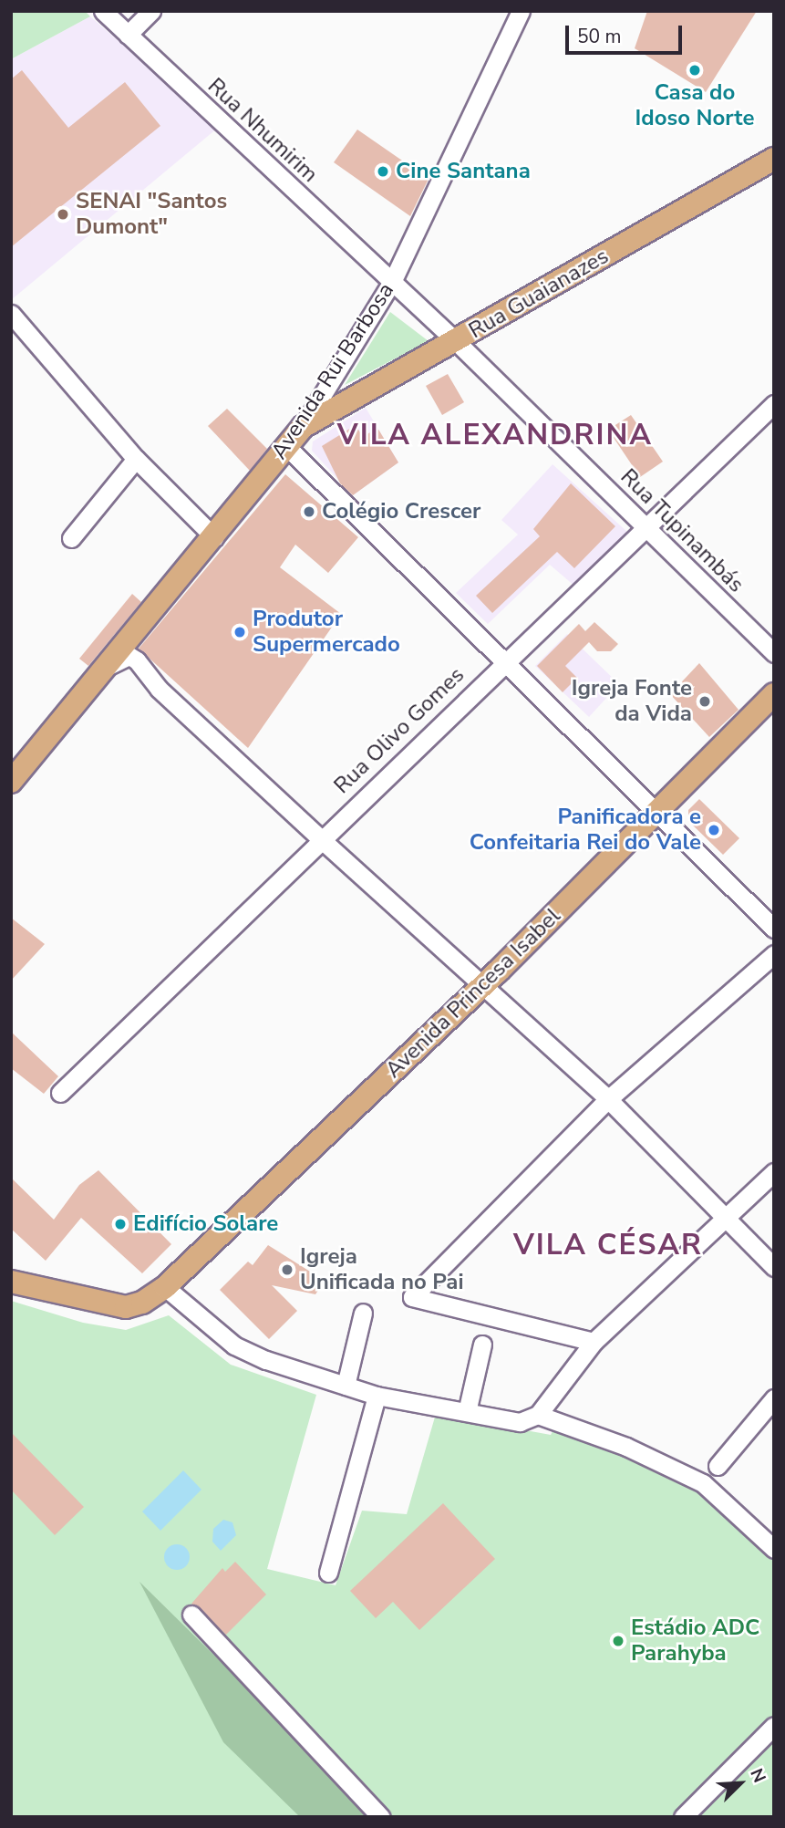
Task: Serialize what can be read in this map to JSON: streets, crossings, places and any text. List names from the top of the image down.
{
  "streets": {
    "main road": ["Rua Guaianazes", "Avenida Rui Barbosa", "Avenida Princesa Isabel"],
    "street": ["Rua Nhumirim", "Rua Tupinambás", "Rua Olivo Gomes"]
  },
  "crossings": [
    ["Rua Nhumirim", "Avenida Rui Barbosa"],
    ["Rua Nhumirim", "Rua Tupinambás"],
    ["Rua Guaianazes", "Avenida Rui Barbosa"],
    ["Rua Guaianazes", "Rua Tupinambás"],
    ["Avenida Rui Barbosa", "Rua Tupinambás"],
    ["Rua Tupinambás", "Rua Olivo Gomes"]
  ],
  "districts": ["VILA ALEXANDRINA", "VILA CÉSAR"],
  "places": [
    "Casa do Idoso Norte",
    "Cine Santana",
    "SENAI \"Santos Dumont\"",
    "Colégio Crescer",
    "Produtor Supermercado",
    "Igreja Fonte da Vida",
    "Panificadora e Confeitaria Rei do Vale",
    "Edifício Solare",
    "Igreja Unificada no Pai",
    "Estádio ADC Parahyba"
  ],
  "scale_bar": "50 m",
  "north": "top right"
}
